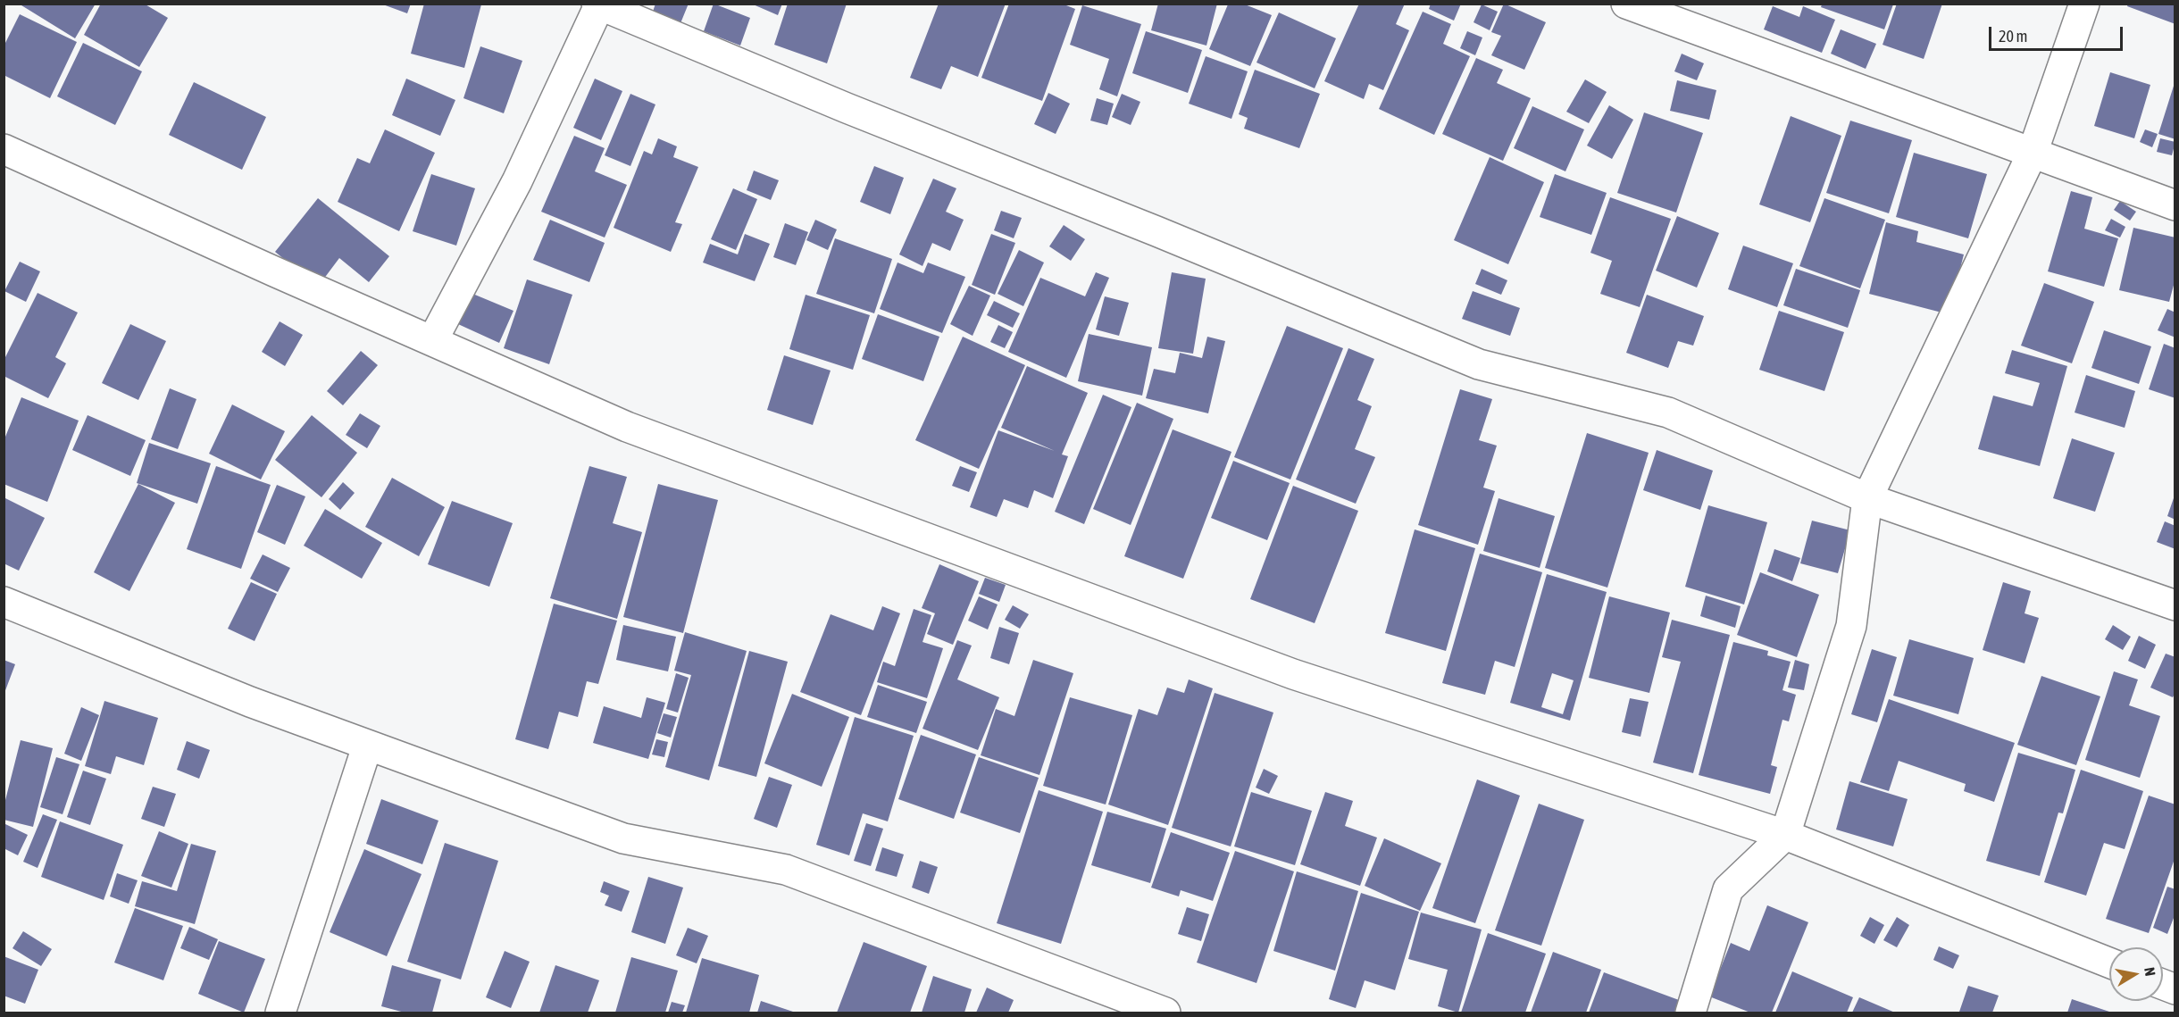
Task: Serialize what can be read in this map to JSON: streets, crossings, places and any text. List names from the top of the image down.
{
  "scale_bar": "20 m",
  "north": "right"
}
